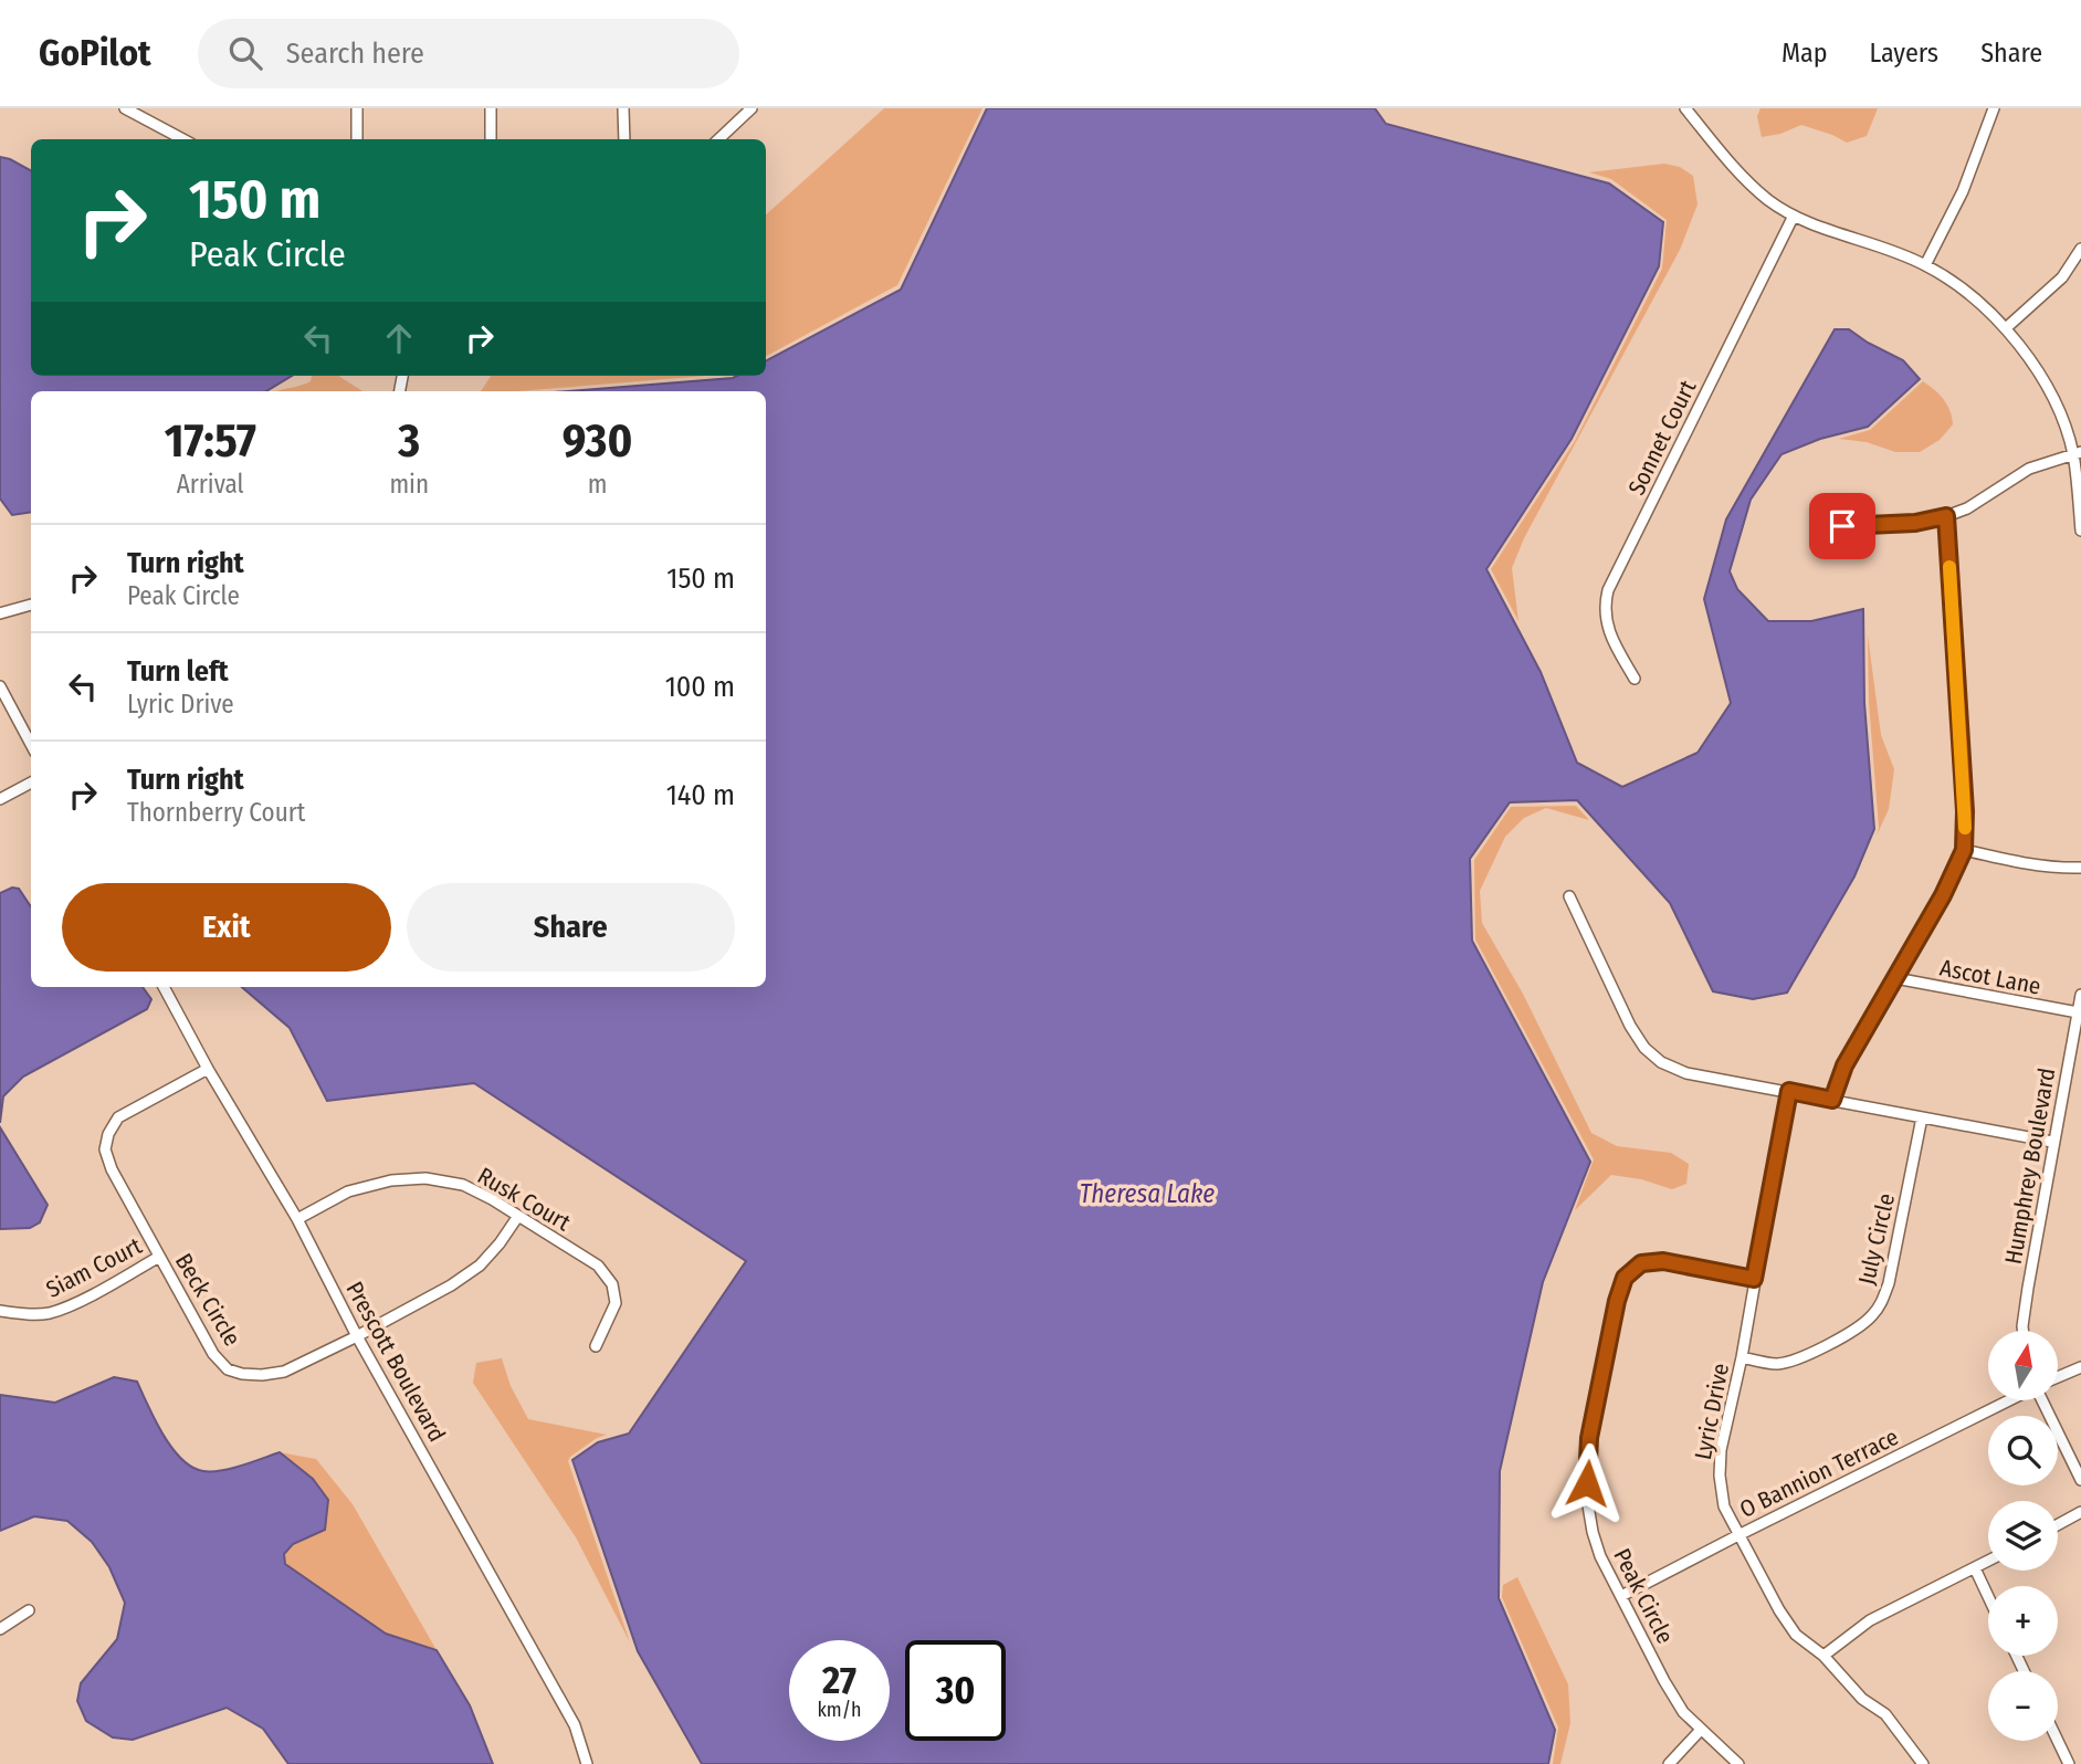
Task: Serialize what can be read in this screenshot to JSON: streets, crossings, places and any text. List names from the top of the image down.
{
  "streets": {
    "street": [
      "Sonnet Court",
      "Ascot Lane",
      "Humphrey Boulevard",
      "Rusk Court",
      "July Circle",
      "Siam Court",
      "Beck Circle",
      "Prescott Boulevard",
      "Lyric Drive",
      "O Bannion Terrace",
      "Peak Circle"
    ]
  },
  "crossings": [
    ["Ascot Lane", "Humphrey Boulevard"],
    ["Rusk Court", "Beck Circle"],
    ["Rusk Court", "Prescott Boulevard"],
    ["July Circle", "Lyric Drive"],
    ["Siam Court", "Beck Circle"],
    ["Beck Circle", "Prescott Boulevard"],
    ["Lyric Drive", "O Bannion Terrace"],
    ["Lyric Drive", "Peak Circle"],
    ["O Bannion Terrace", "Peak Circle"]
  ],
  "water": ["Theresa Lake"],
  "north": "top",
  "page": {
    "header": "GoPilot",
    "search": "Search here",
    "nav": ["Map", "Layers", "Share"],
    "turn": ["150 m", "Peak Circle"],
    "eta": [
      "17:57",
      "Arrival",
      "3",
      "min",
      "930",
      "m"
    ],
    "list": [
      {
        "name": "Turn right",
        "note": "Peak Circle",
        "value": "150 m"
      },
      {
        "name": "Turn left",
        "note": "Lyric Drive",
        "value": "100 m"
      },
      {
        "name": "Turn right",
        "note": "Thornberry Court",
        "value": "140 m"
      }
    ],
    "buttons": ["Exit", "Share"],
    "map_buttons": ["+", "−"],
    "speed": "27 km/h",
    "limit": "30"
  }
}
